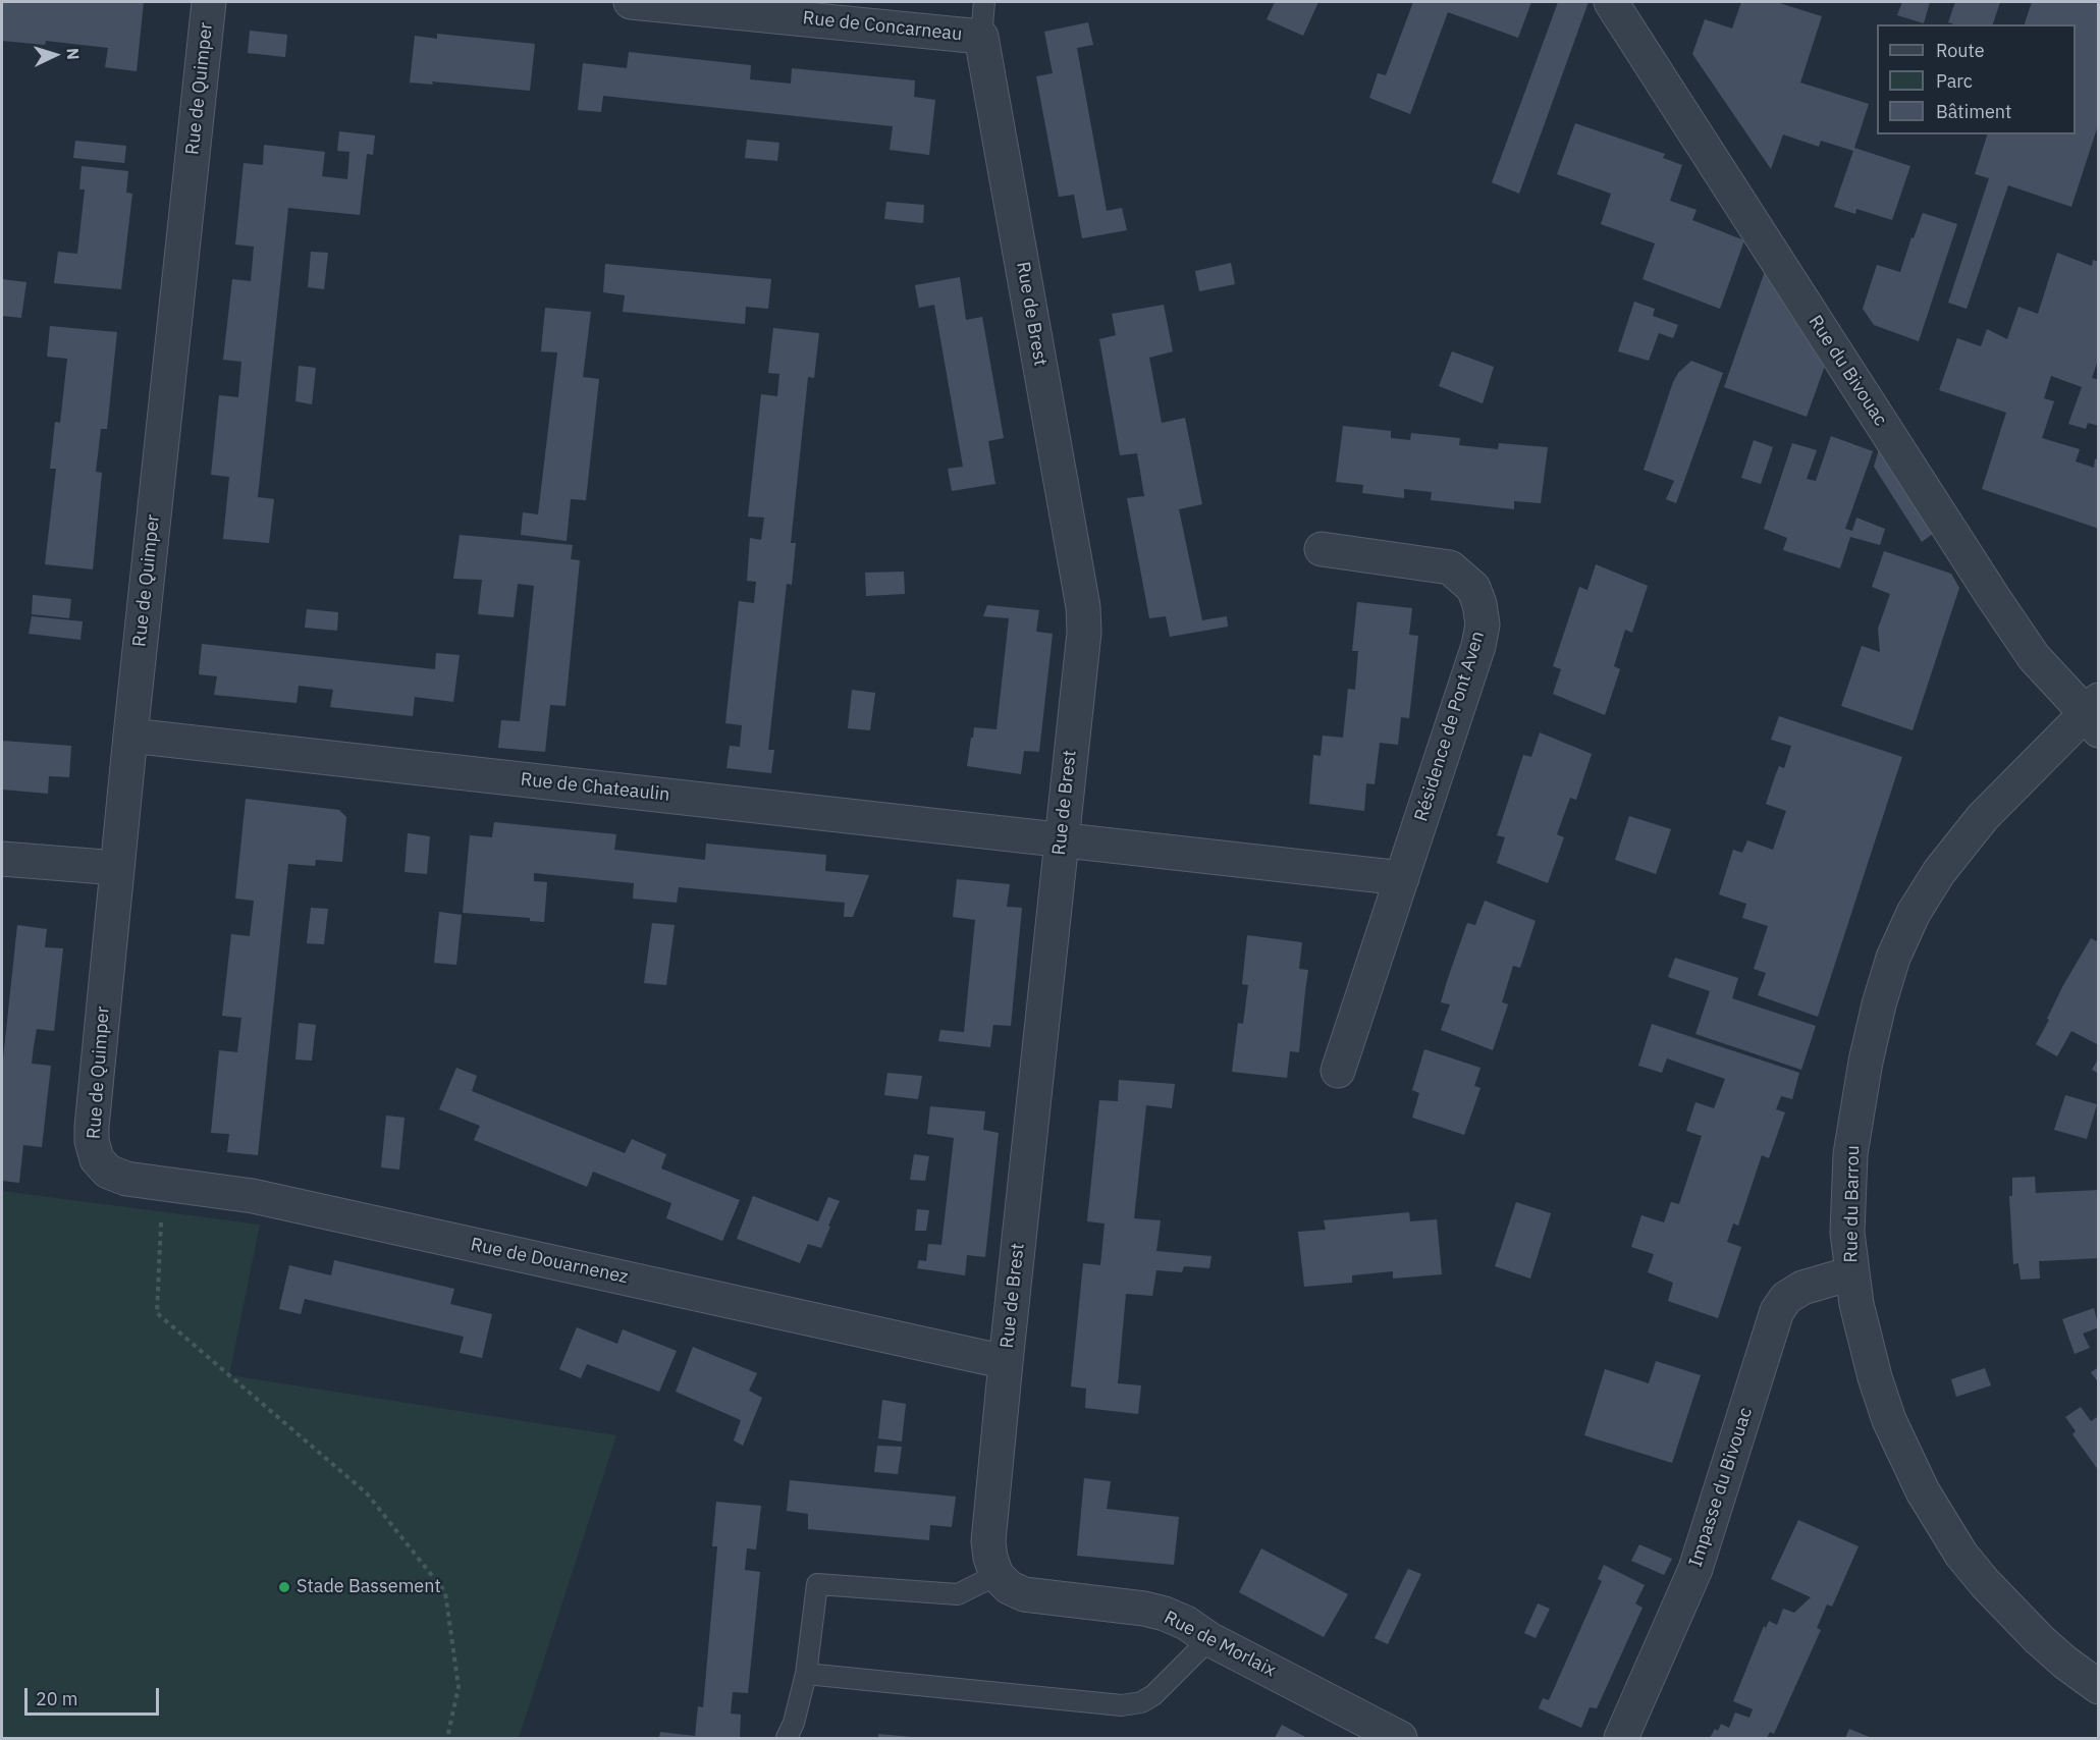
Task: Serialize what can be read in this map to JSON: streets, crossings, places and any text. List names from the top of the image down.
{
  "streets": {
    "street": [
      "Rue de Concarneau",
      "Rue de Quimper",
      "Rue de Brest",
      "Rue du Bivouac",
      "Résidence de Pont Aven",
      "Rue de Chateaulin",
      "Rue du Barrou",
      "Rue de Douarnenez",
      "Impasse du Bivouac",
      "Rue de Morlaix"
    ]
  },
  "crossings": [
    ["Rue de Concarneau", "Rue de Brest"],
    ["Rue de Quimper", "Rue de Chateaulin"],
    ["Rue de Quimper", "Rue de Douarnenez"],
    ["Rue de Brest", "Rue de Chateaulin"],
    ["Rue de Brest", "Rue de Douarnenez"],
    ["Rue de Brest", "Rue de Morlaix"],
    ["Rue du Bivouac", "Rue du Barrou"],
    ["Rue du Barrou", "Impasse du Bivouac"]
  ],
  "places": ["Stade Bassement"],
  "legend": ["Route", "Parc", "Bâtiment"],
  "scale_bar": "20 m",
  "north": "right"
}
